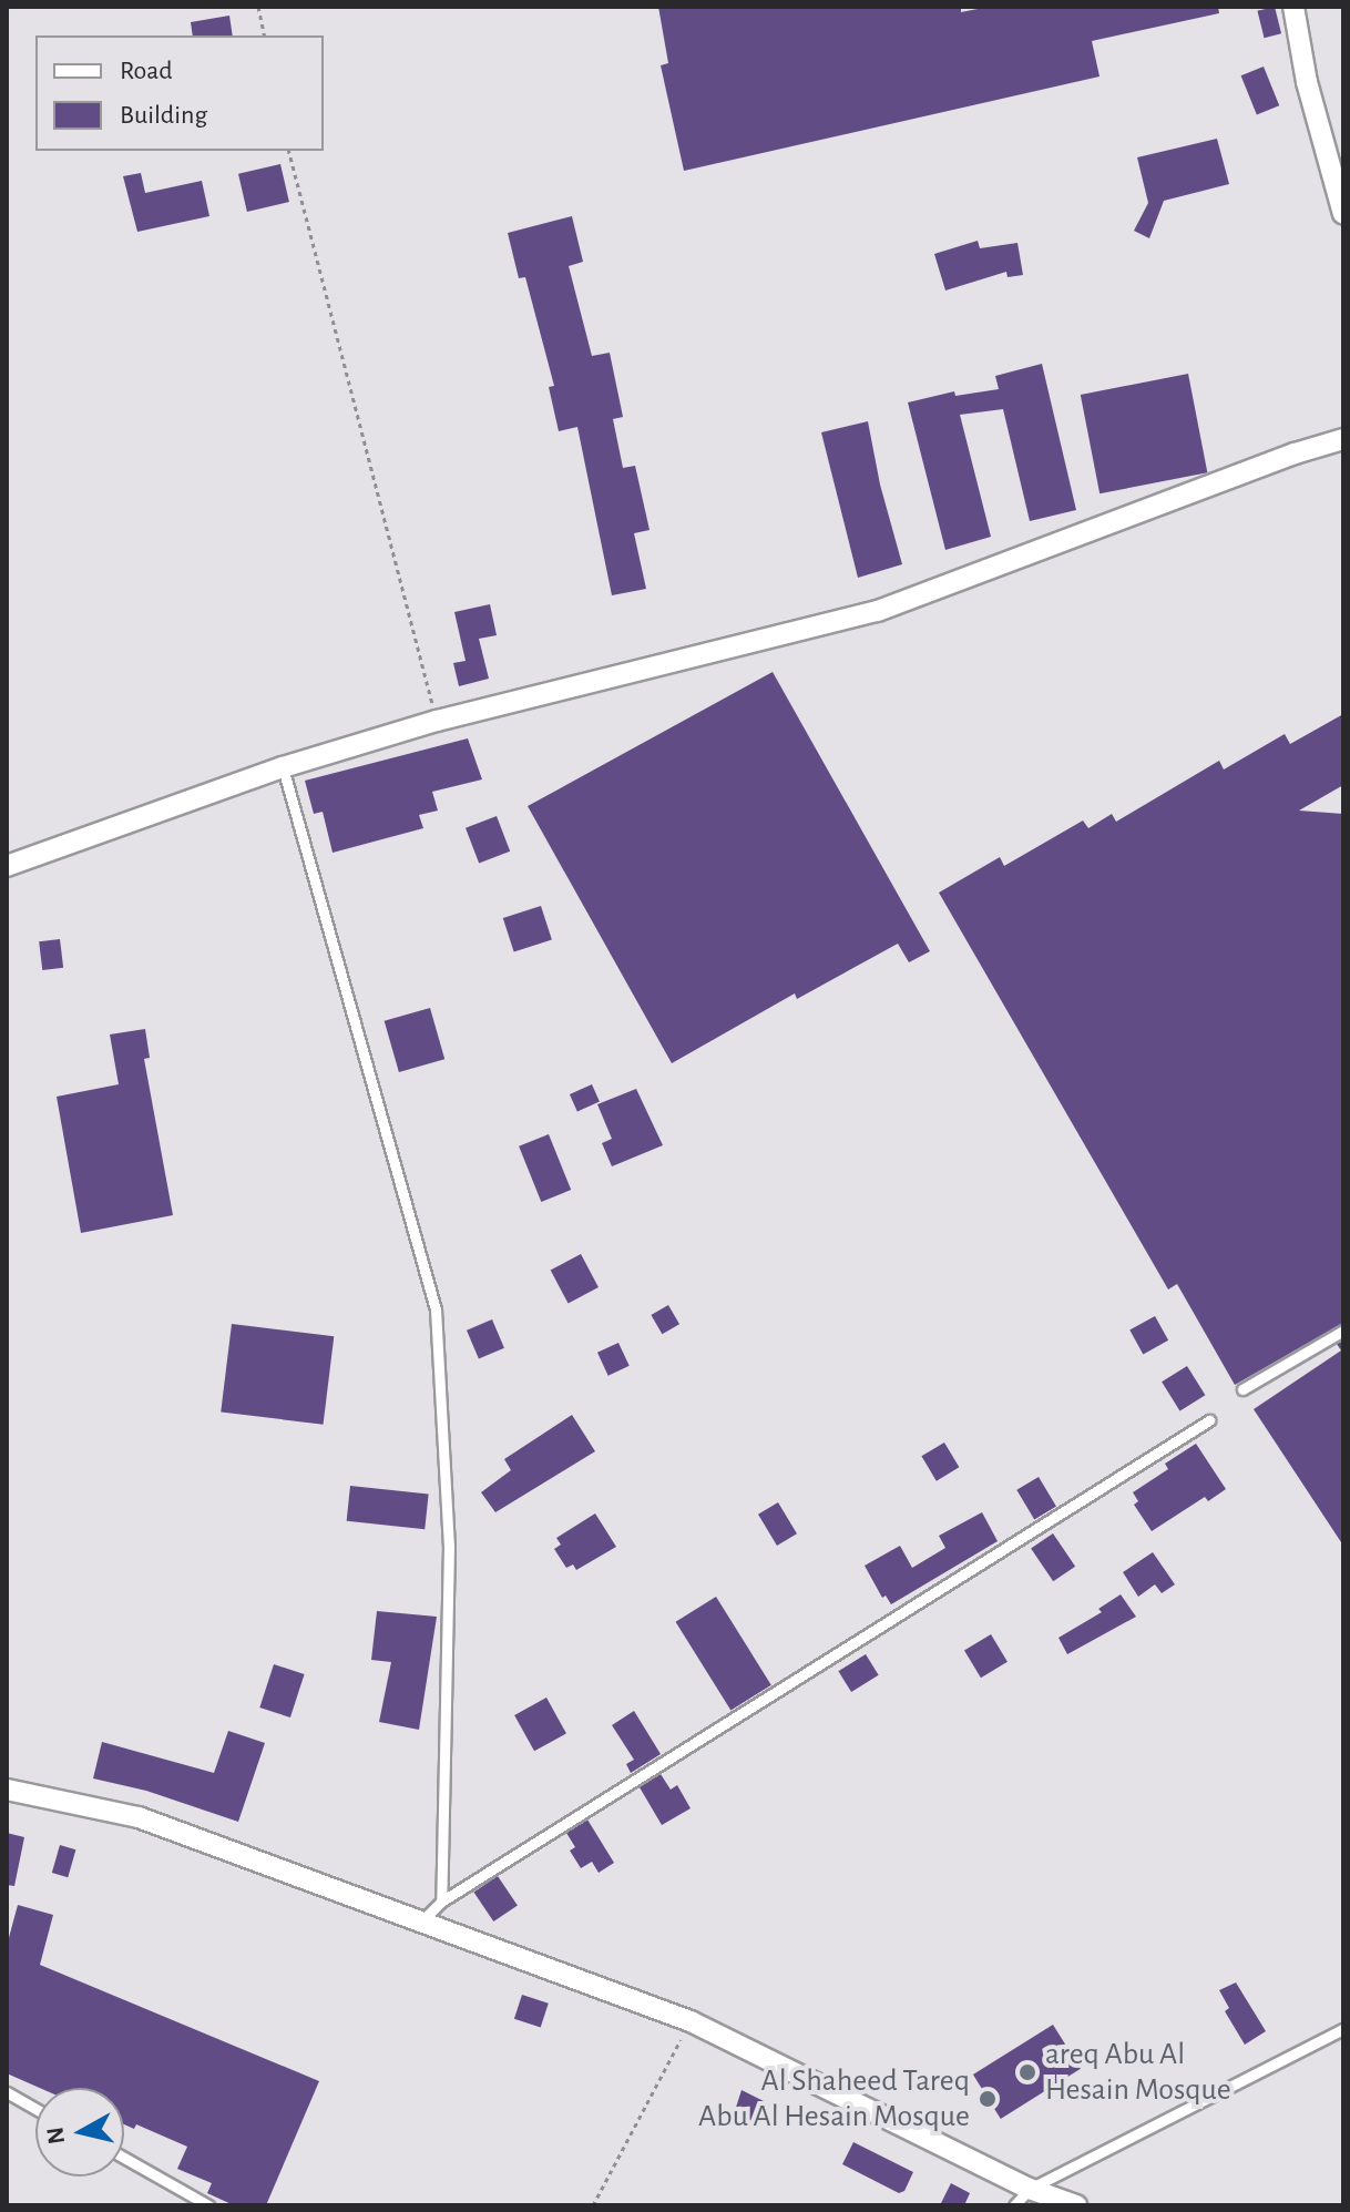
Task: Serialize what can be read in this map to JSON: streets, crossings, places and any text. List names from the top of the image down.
{
  "places": ["areq Abu Al Hesain Mosque", "Al Shaheed Tareq Abu Al Hesain Mosque"],
  "legend": ["Road", "Building"],
  "north": "left"
}
